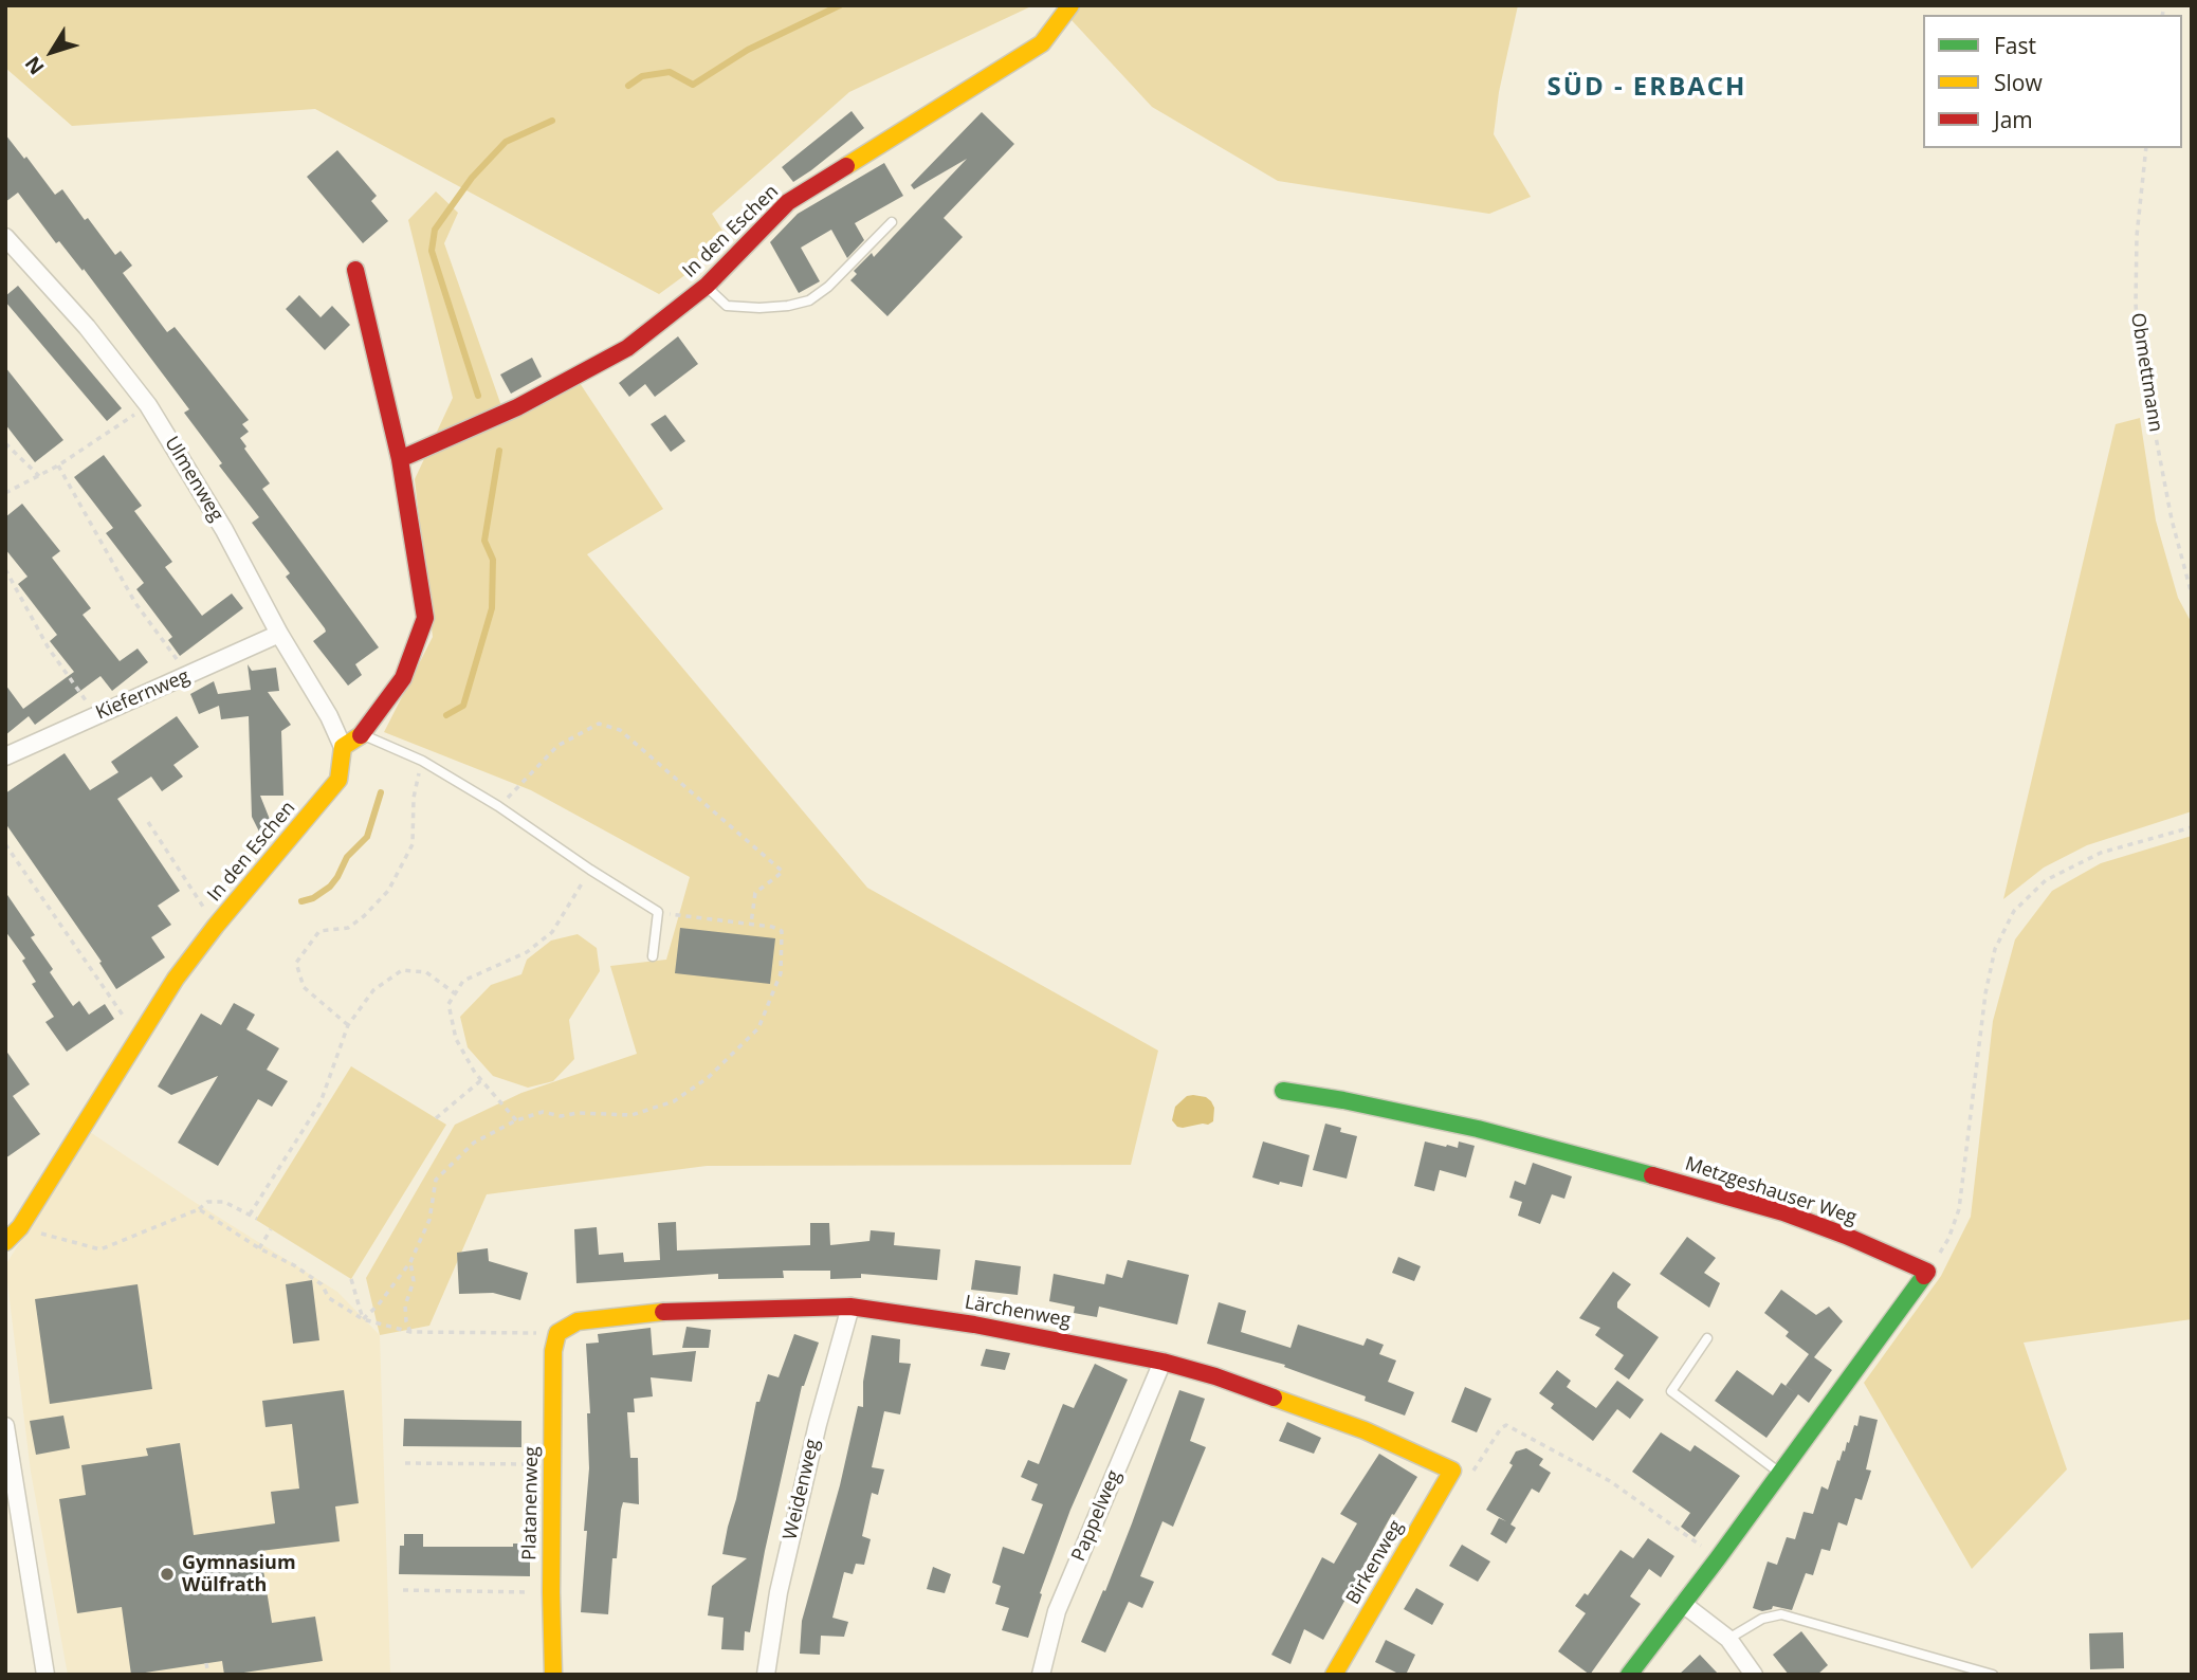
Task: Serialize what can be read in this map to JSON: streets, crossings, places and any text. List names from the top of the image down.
{
  "streets": {
    "street": [
      "In den Eschen",
      "Ulmenweg",
      "Kiefernweg",
      "Metzgeshauser Weg",
      "Lärchenweg",
      "Weidenweg",
      "Platanenweg",
      "Pappelweg",
      "Birkenweg"
    ],
    "path": ["Obmettmann"]
  },
  "crossings": [
    ["In den Eschen", "Ulmenweg"],
    ["Ulmenweg", "Kiefernweg"],
    ["Lärchenweg", "Weidenweg"],
    ["Lärchenweg", "Platanenweg"],
    ["Lärchenweg", "Pappelweg"],
    ["Lärchenweg", "Birkenweg"]
  ],
  "districts": ["SÜD - ERBACH"],
  "places": ["Gymnasium Wülfrath"],
  "legend": ["Fast", "Slow", "Jam"],
  "north": "bottom left"
}
